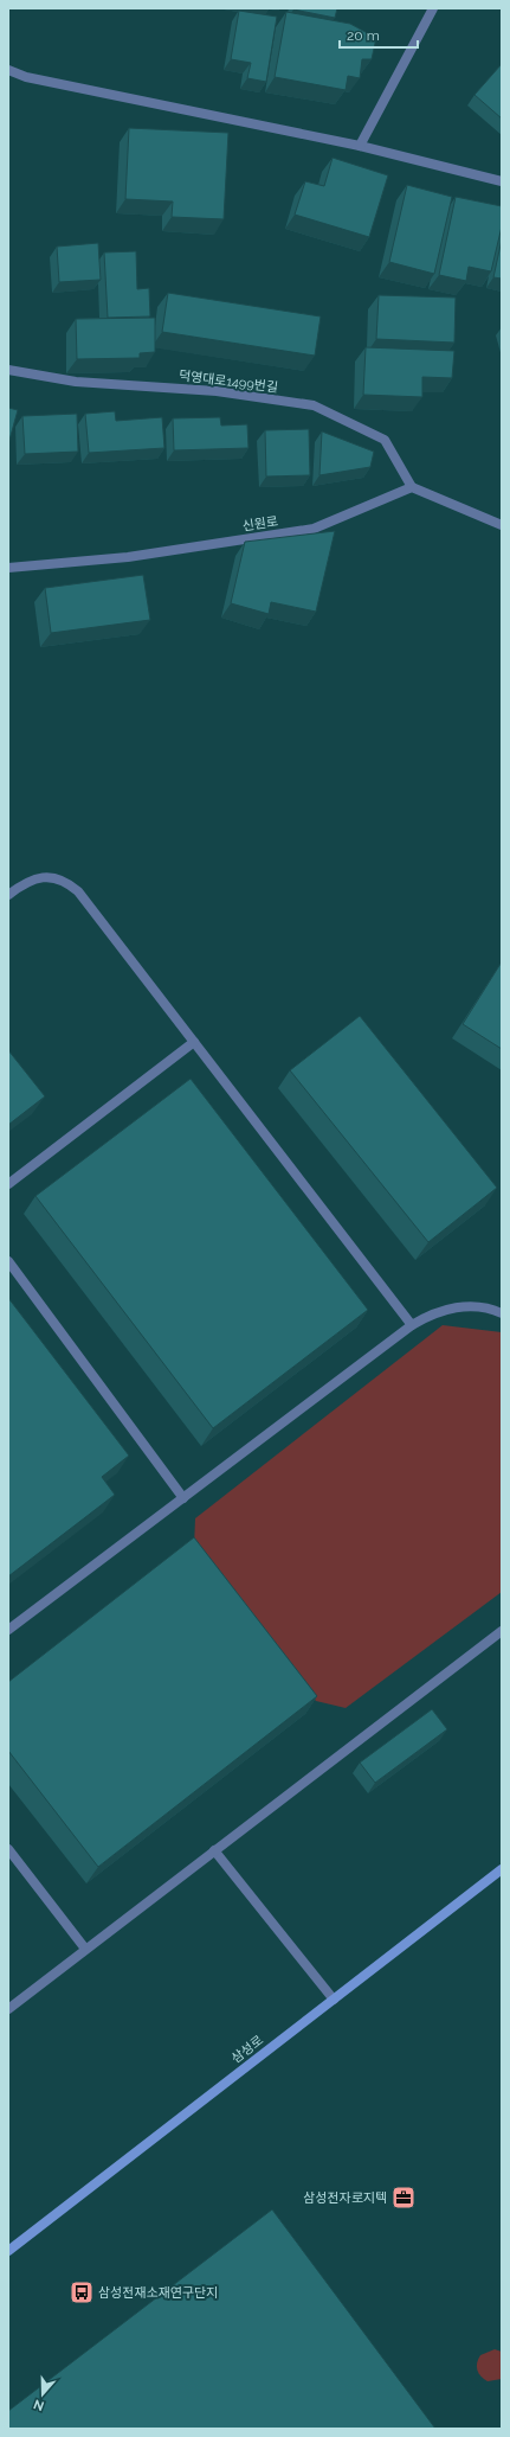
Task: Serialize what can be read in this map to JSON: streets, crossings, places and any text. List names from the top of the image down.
{
  "streets": {
    "street": ["덕영대로1499번길", "신원로", "삼성로"]
  },
  "crossings": [
    ["덕영대로1499번길", "신원로"]
  ],
  "places": {
    "office": ["삼성전자로지텍"],
    "bus stop": ["삼성전재소재연구단지"]
  },
  "scale_bar": "20 m",
  "north": "bottom"
}
